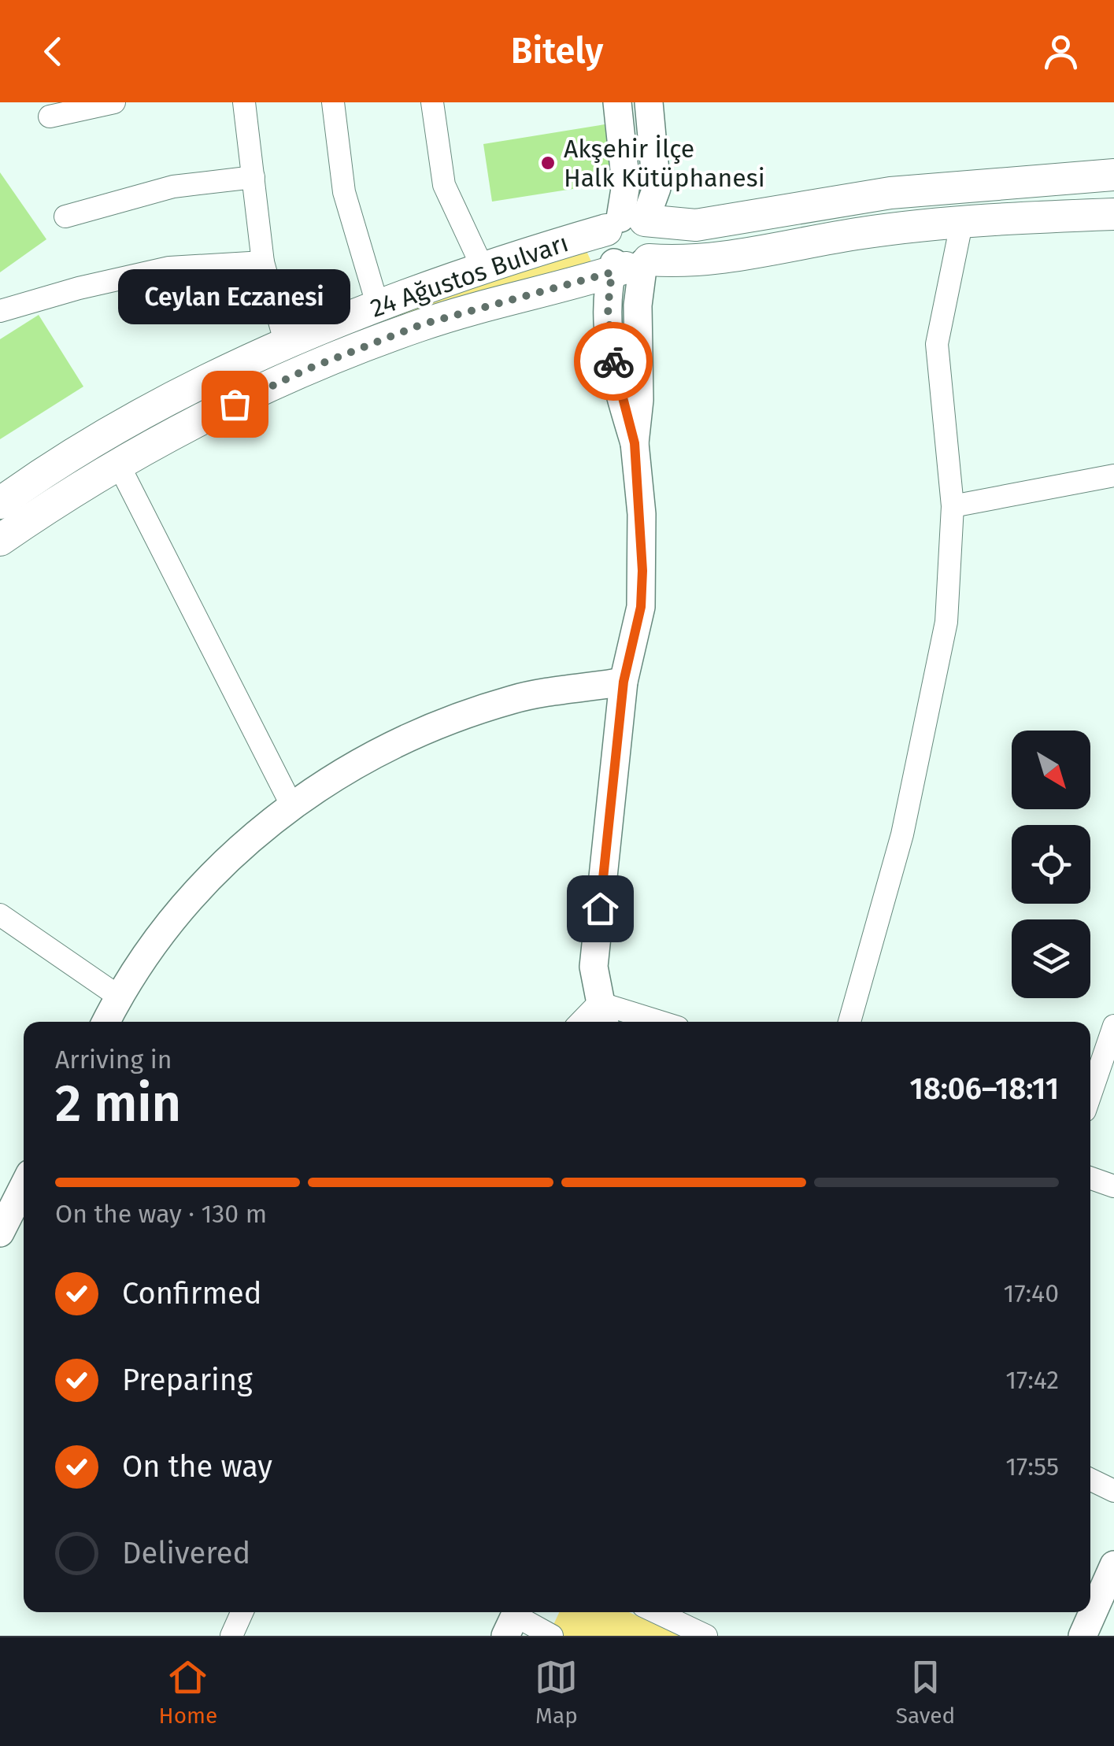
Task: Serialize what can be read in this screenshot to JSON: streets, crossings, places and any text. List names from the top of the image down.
{
  "streets": {
    "main road": ["24 Ağustos Bulvarı"]
  },
  "places": ["Akşehir İlçe Halk Kütüphanesi", "Ceylan Eczanesi"],
  "north": "bottom right",
  "page": {
    "header": "Bitely",
    "bubble": "Ceylan Eczanesi",
    "heading": ["2 min", "Arriving in", "18:06–18:11"],
    "bar": "On the way · 130 m",
    "list": [
      ["Confirmed", "17:40"],
      ["Preparing", "17:42"],
      ["On the way", "17:55"],
      "Delivered"
    ],
    "tabs": ["Home", "Map", "Saved"]
  }
}
